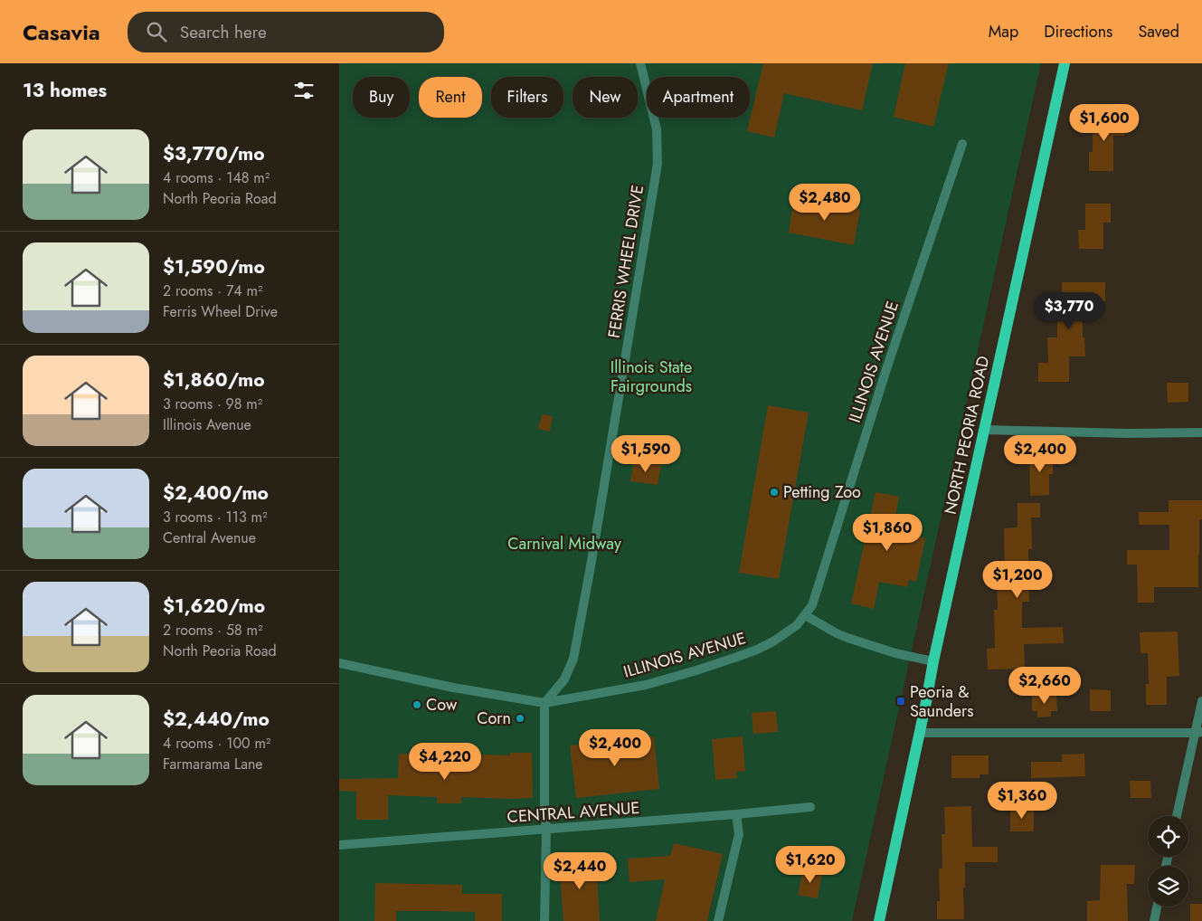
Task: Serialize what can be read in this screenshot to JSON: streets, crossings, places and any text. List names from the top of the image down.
{
  "streets": {
    "main road": ["NORTH PEORIA ROAD"],
    "street": ["FERRIS WHEEL DRIVE", "ILLINOIS AVENUE", "CENTRAL AVENUE"]
  },
  "crossings": [
    ["FERRIS WHEEL DRIVE", "ILLINOIS AVENUE"]
  ],
  "parks": ["Illinois State Fairgrounds", "Carnival Midway"],
  "places": {
    "other": ["Petting Zoo", "Cow", "Corn"],
    "transit": ["Peoria & Saunders"]
  },
  "page": {
    "header": "Casavia",
    "search": "Search here",
    "nav": ["Map", "Directions", "Saved"],
    "heading": "13 homes",
    "chip": [
      "Buy",
      "Rent",
      "Filters",
      "New",
      "Apartment"
    ],
    "price": [
      "$1,600",
      "$2,480",
      "$3,770",
      "$1,590",
      "$2,400",
      "$1,860",
      "$1,200",
      "$2,660",
      "$2,400",
      "$4,220",
      "$1,360",
      "$1,620",
      "$2,440"
    ],
    "list": [
      {
        "name": "$3,770/mo",
        "note": "4 rooms · 148 m² · North Peoria Road"
      },
      {
        "name": "$1,590/mo",
        "note": "2 rooms · 74 m² · Ferris Wheel Drive"
      },
      {
        "name": "$1,860/mo",
        "note": "3 rooms · 98 m² · Illinois Avenue"
      },
      {
        "name": "$2,400/mo",
        "note": "3 rooms · 113 m² · Central Avenue"
      },
      {
        "name": "$1,620/mo",
        "note": "2 rooms · 58 m² · North Peoria Road"
      },
      {
        "name": "$2,440/mo",
        "note": "4 rooms · 100 m² · Farmarama Lane"
      }
    ]
  }
}
